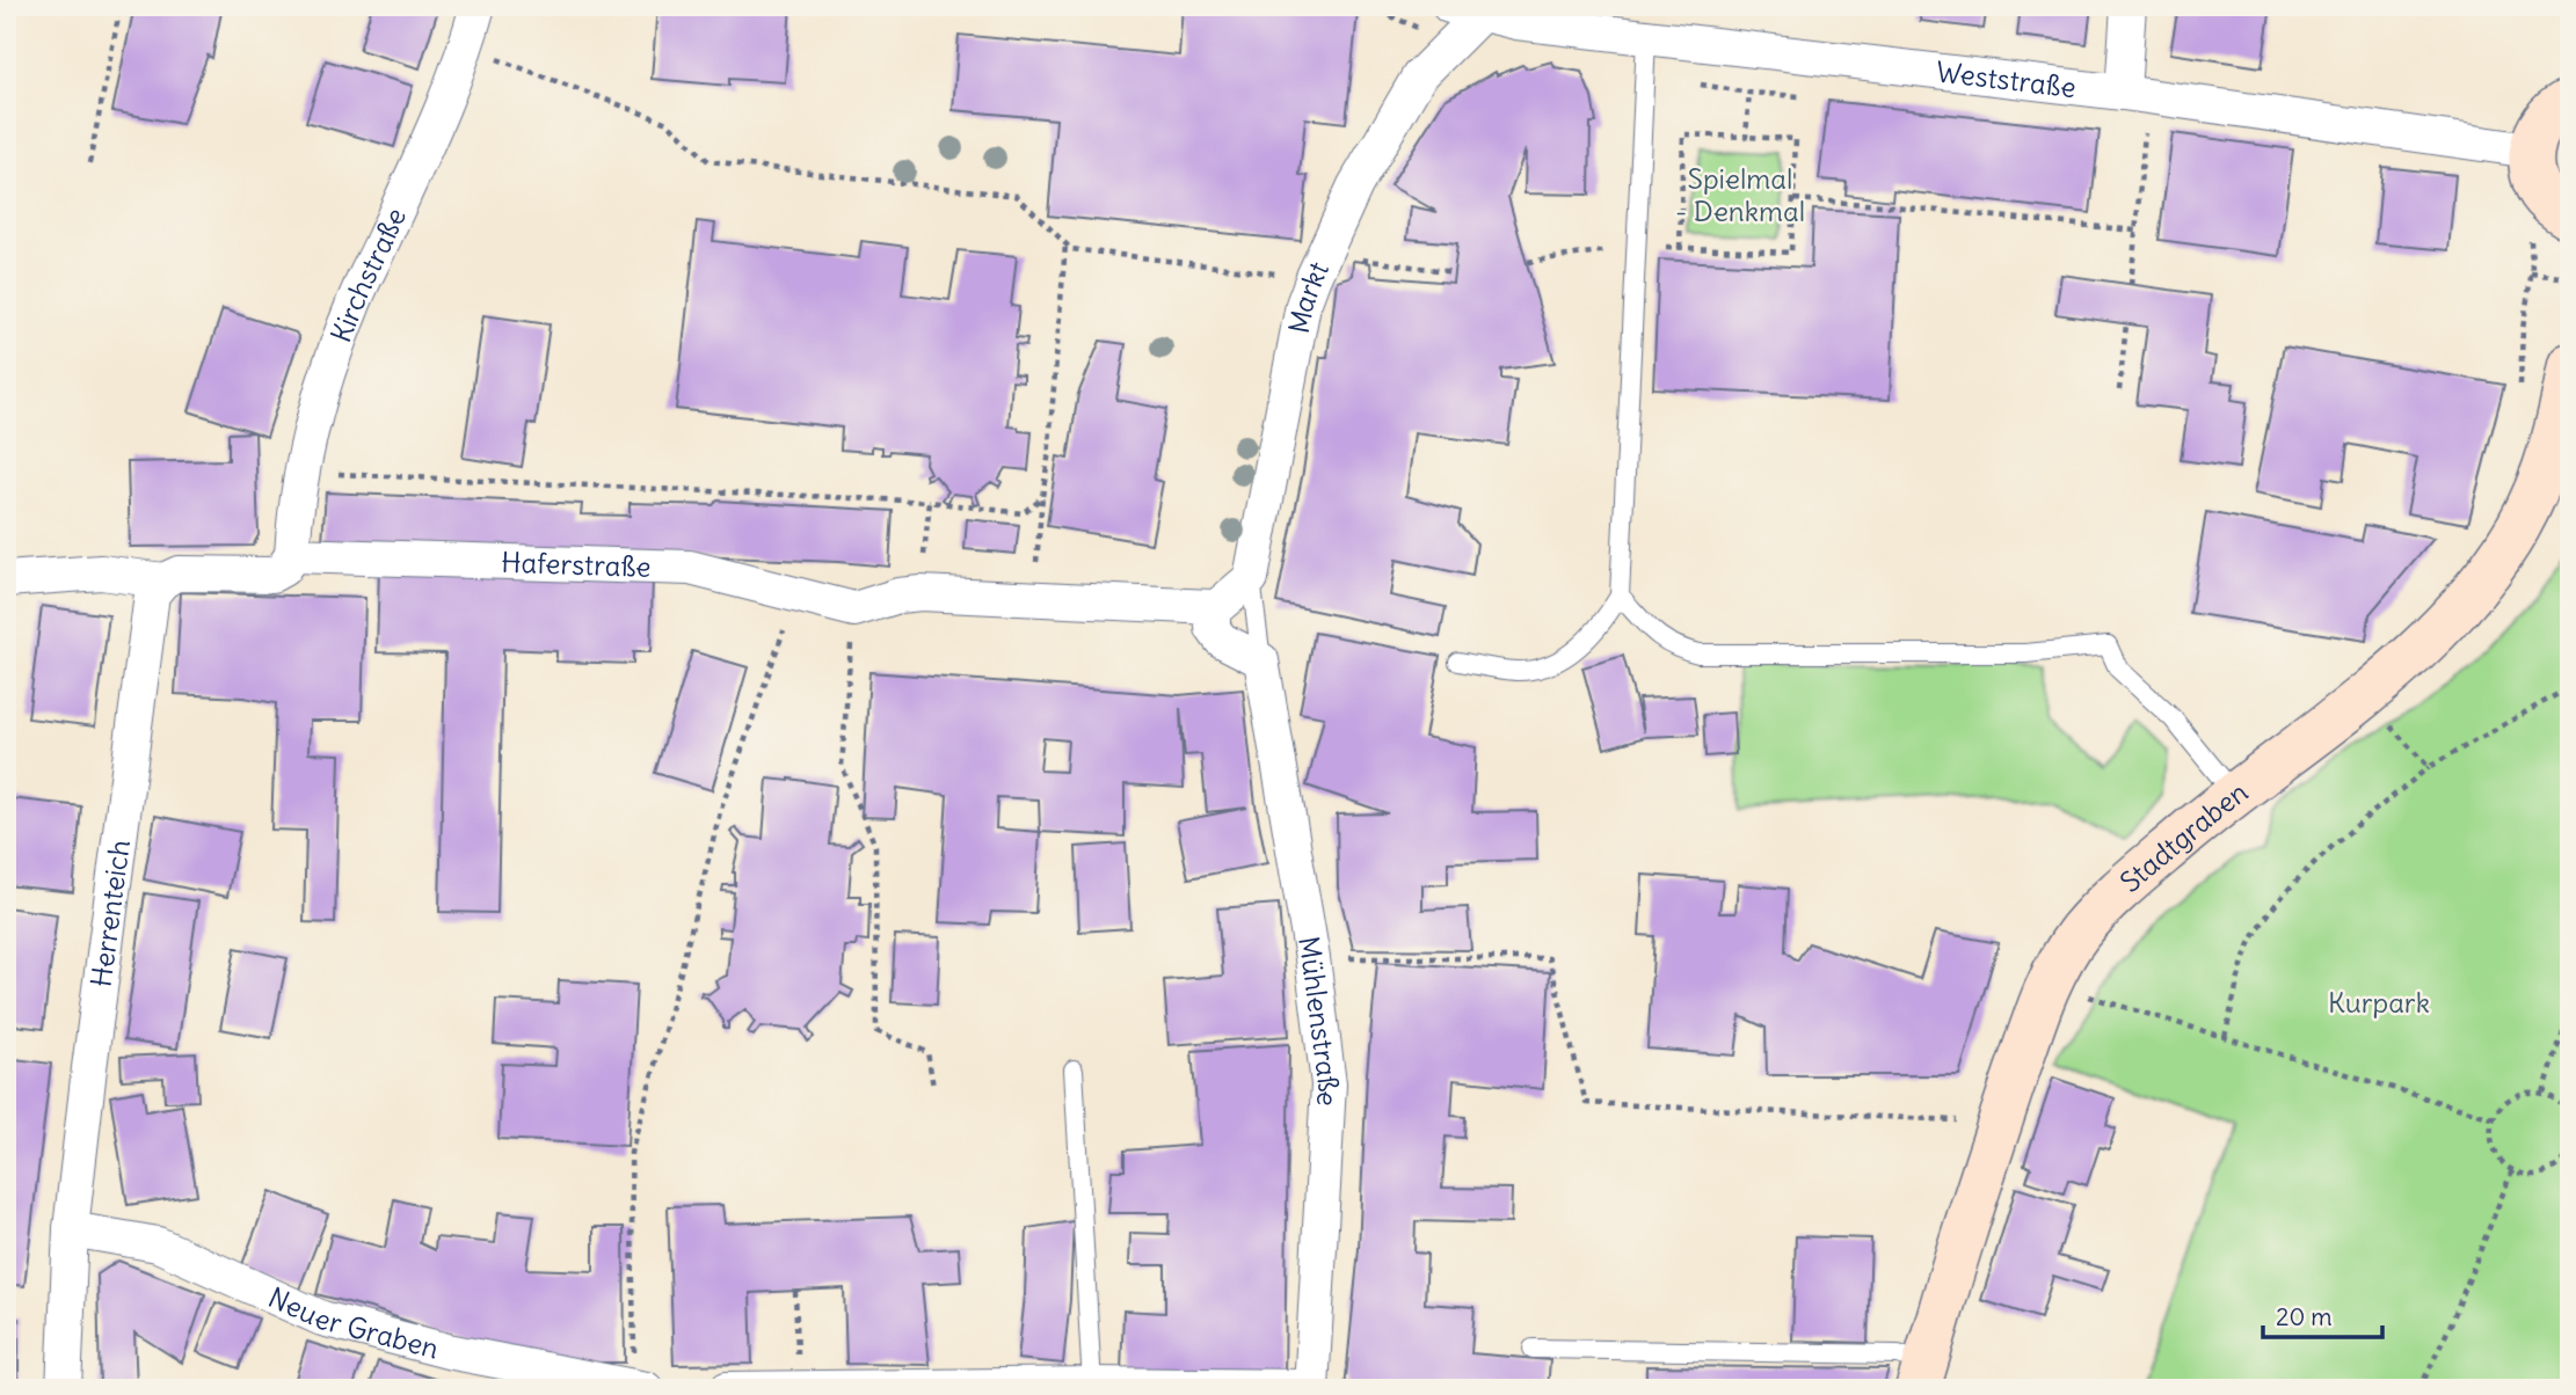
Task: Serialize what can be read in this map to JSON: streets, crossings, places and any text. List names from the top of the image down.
{
  "streets": {
    "street": [
      "Weststraße",
      "Kirchstraße",
      "Markt",
      "Haferstraße",
      "Stadtgraben",
      "Herrenteich",
      "Mühlenstraße",
      "Neuer Graben"
    ]
  },
  "crossings": [
    ["Weststraße", "Markt"],
    ["Kirchstraße", "Haferstraße"],
    ["Herrenteich", "Neuer Graben"]
  ],
  "parks": ["Spielmal - Denkmal", "Kurpark"],
  "scale_bar": "20 m"
}
